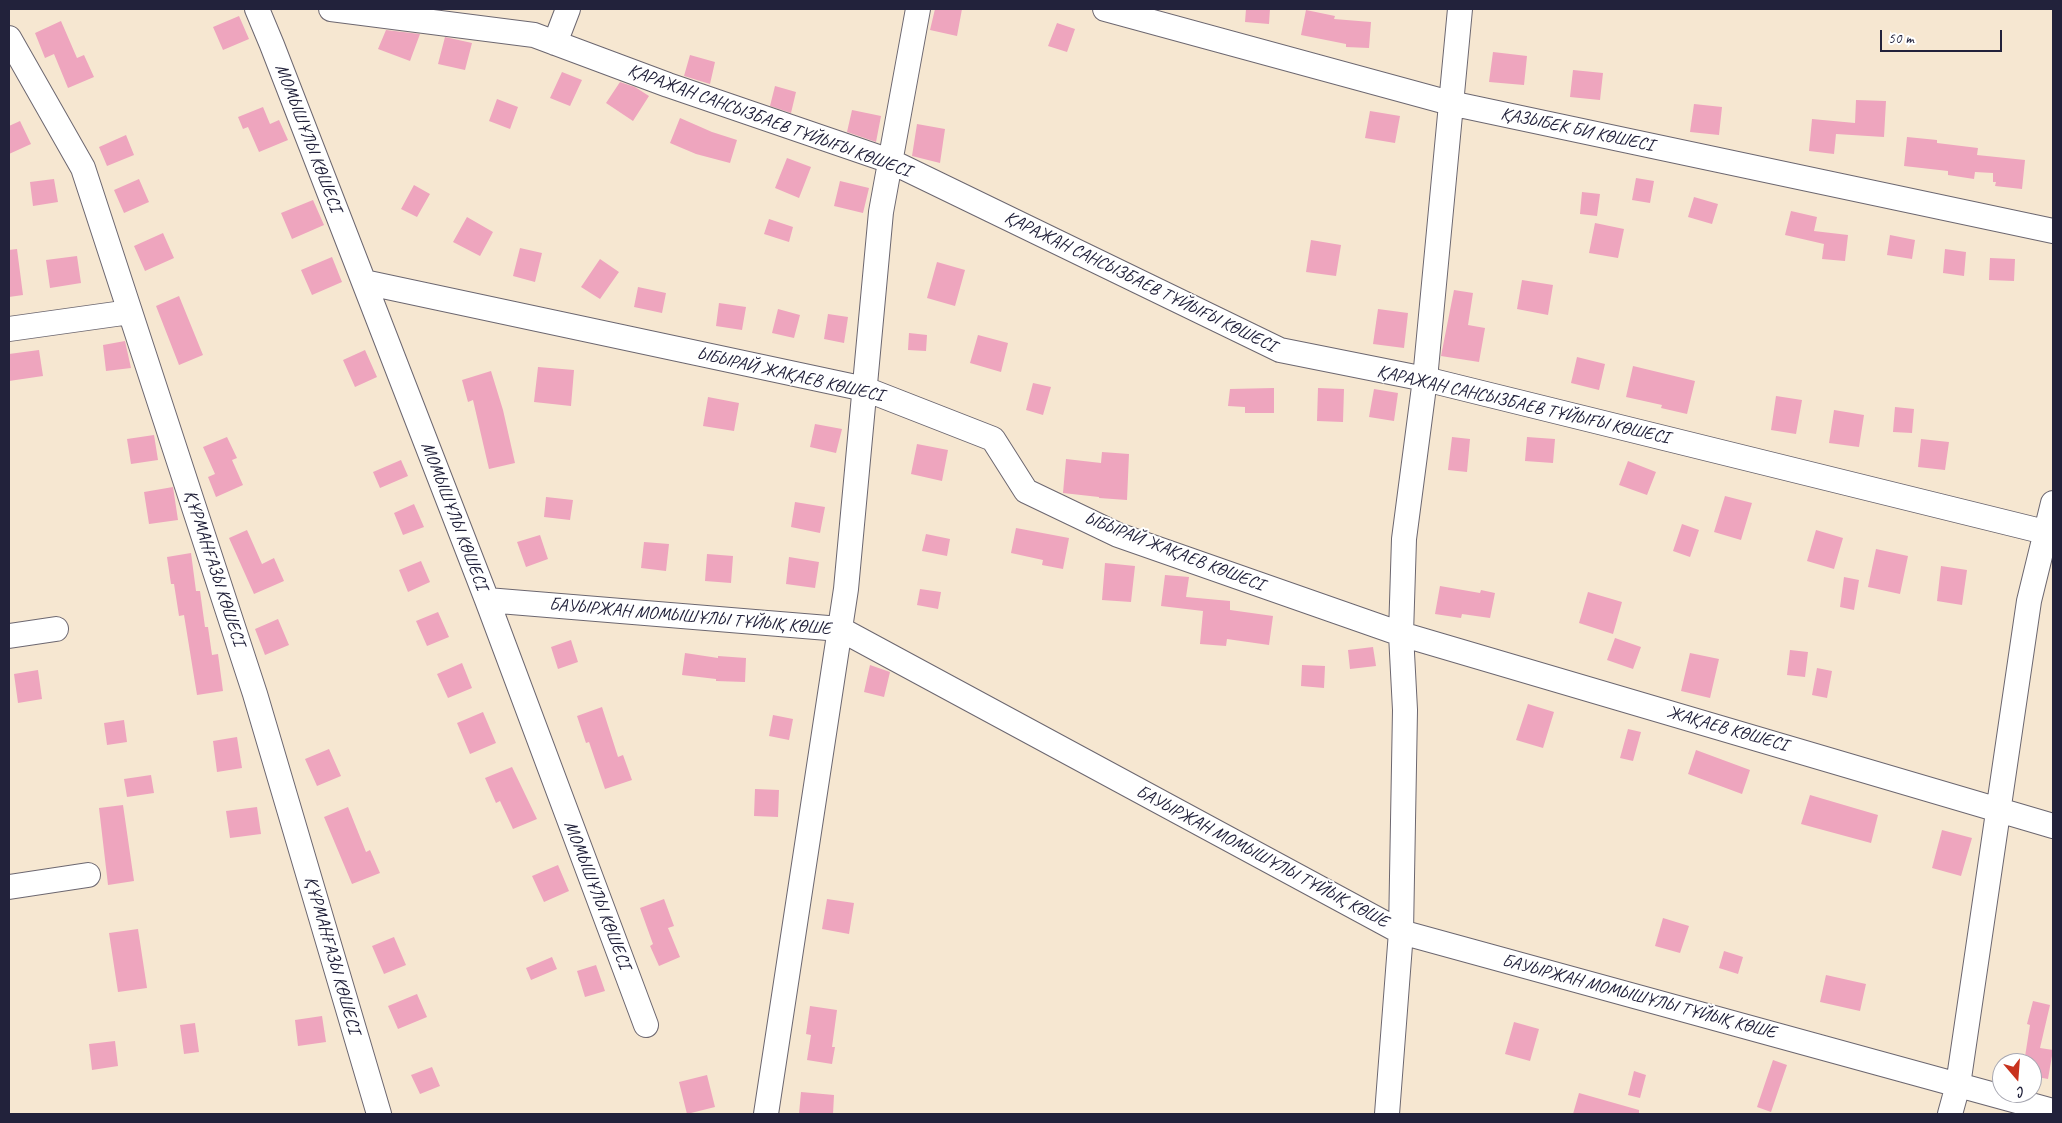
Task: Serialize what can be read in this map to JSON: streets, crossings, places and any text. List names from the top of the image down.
{
  "streets": {
    "street": [
      "ҚАРАЖАН САНСЫЗБАЕВ ТҰЙЫҒЫ КӨШЕСІ",
      "ҚАЗЫБЕК БИ КӨШЕСІ",
      "МОМЫШҰЛЫ КӨШЕСІ",
      "ЫБЫРАЙ ЖАҚАЕВ КӨШЕСІ",
      "ҚҰРМАНҒАЗЫ КӨШЕСІ",
      "БАУЫРЖАН МОМЫШҰЛЫ ТҰЙЫҚ КӨШЕ",
      "ЖАҚАЕВ КӨШЕСІ"
    ]
  },
  "crossings": [
    ["МОМЫШҰЛЫ КӨШЕСІ", "ЫБЫРАЙ ЖАҚАЕВ КӨШЕСІ"],
    ["МОМЫШҰЛЫ КӨШЕСІ", "БАУЫРЖАН МОМЫШҰЛЫ ТҰЙЫҚ КӨШЕ"],
    ["ЫБЫРАЙ ЖАҚАЕВ КӨШЕСІ", "ЖАҚАЕВ КӨШЕСІ"]
  ],
  "scale_bar": "50 m",
  "north": "bottom"
}
